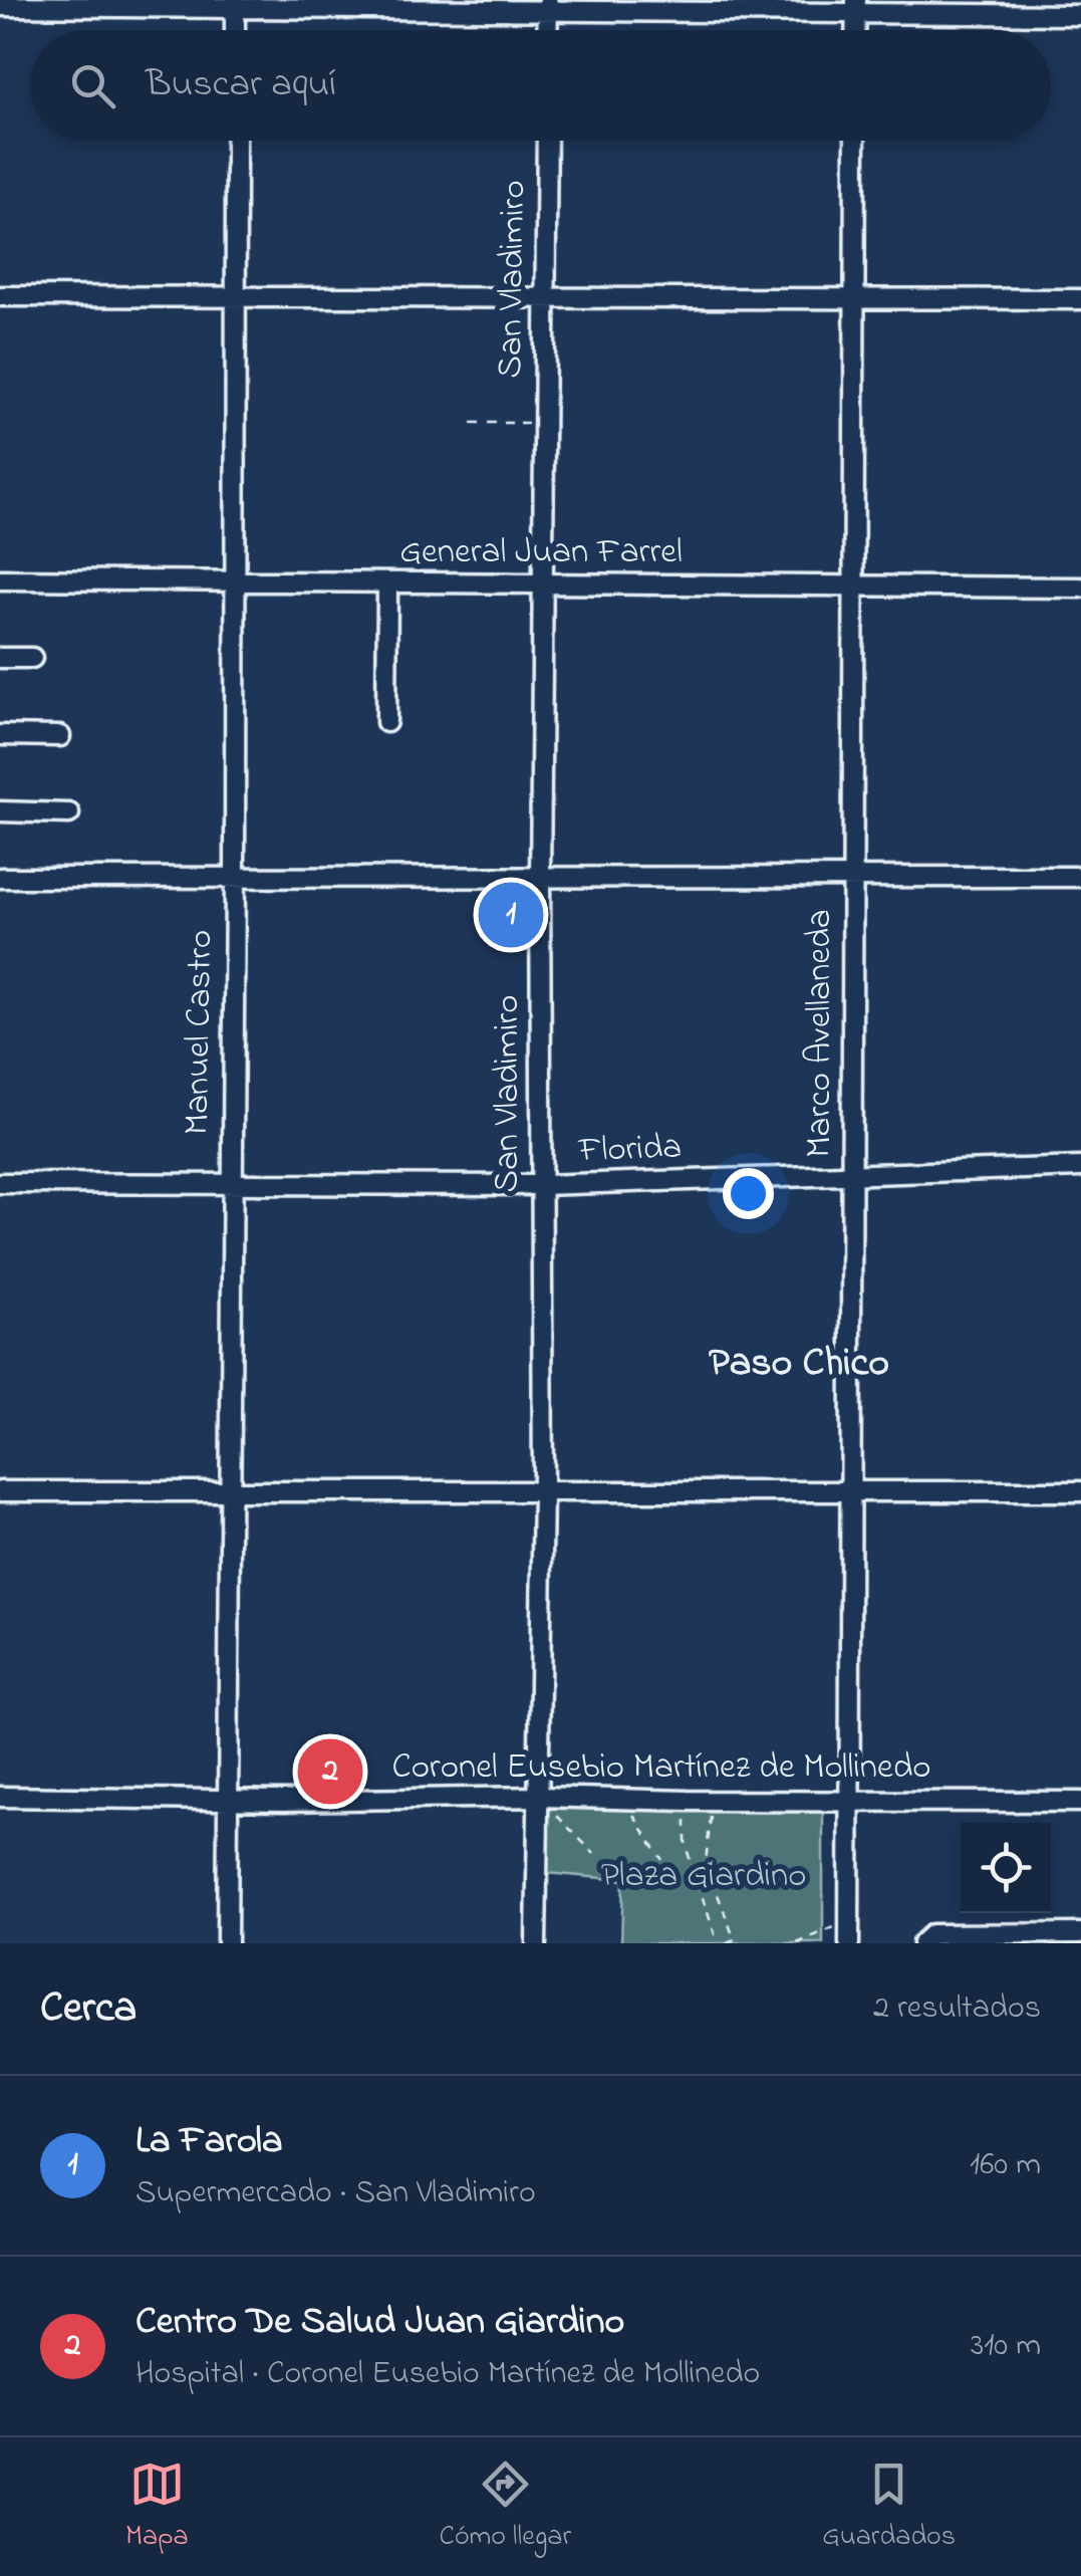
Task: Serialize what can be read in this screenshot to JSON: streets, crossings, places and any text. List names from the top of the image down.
{
  "streets": {
    "street": [
      "San Vladimiro",
      "General Juan Farrel",
      "Manuel Castro",
      "Marco Avellaneda",
      "Florida",
      "Coronel Eusebio Martínez de Mollinedo"
    ]
  },
  "crossings": [
    ["San Vladimiro", "General Juan Farrel"],
    ["San Vladimiro", "Florida"],
    ["San Vladimiro", "Coronel Eusebio Martínez de Mollinedo"],
    ["General Juan Farrel", "Manuel Castro"],
    ["General Juan Farrel", "Marco Avellaneda"],
    ["Manuel Castro", "Florida"],
    ["Manuel Castro", "Coronel Eusebio Martínez de Mollinedo"],
    ["Marco Avellaneda", "Florida"],
    ["Marco Avellaneda", "Coronel Eusebio Martínez de Mollinedo"]
  ],
  "districts": ["Paso Chico"],
  "parks": ["Plaza Giardino"],
  "page": {
    "search": "Buscar aquí",
    "pins": ["1", "2"],
    "heading": ["Cerca", "2 resultados"],
    "list": [
      {
        "mark": "1",
        "name": "La Farola",
        "note": "Supermercado · San Vladimiro",
        "value": "160 m"
      },
      {
        "mark": "2",
        "name": "Centro De Salud Juan Giardino",
        "note": "Hospital · Coronel Eusebio Martínez de Mollinedo",
        "value": "310 m"
      }
    ],
    "nav": ["Mapa", "Cómo llegar", "Guardados"]
  }
}
